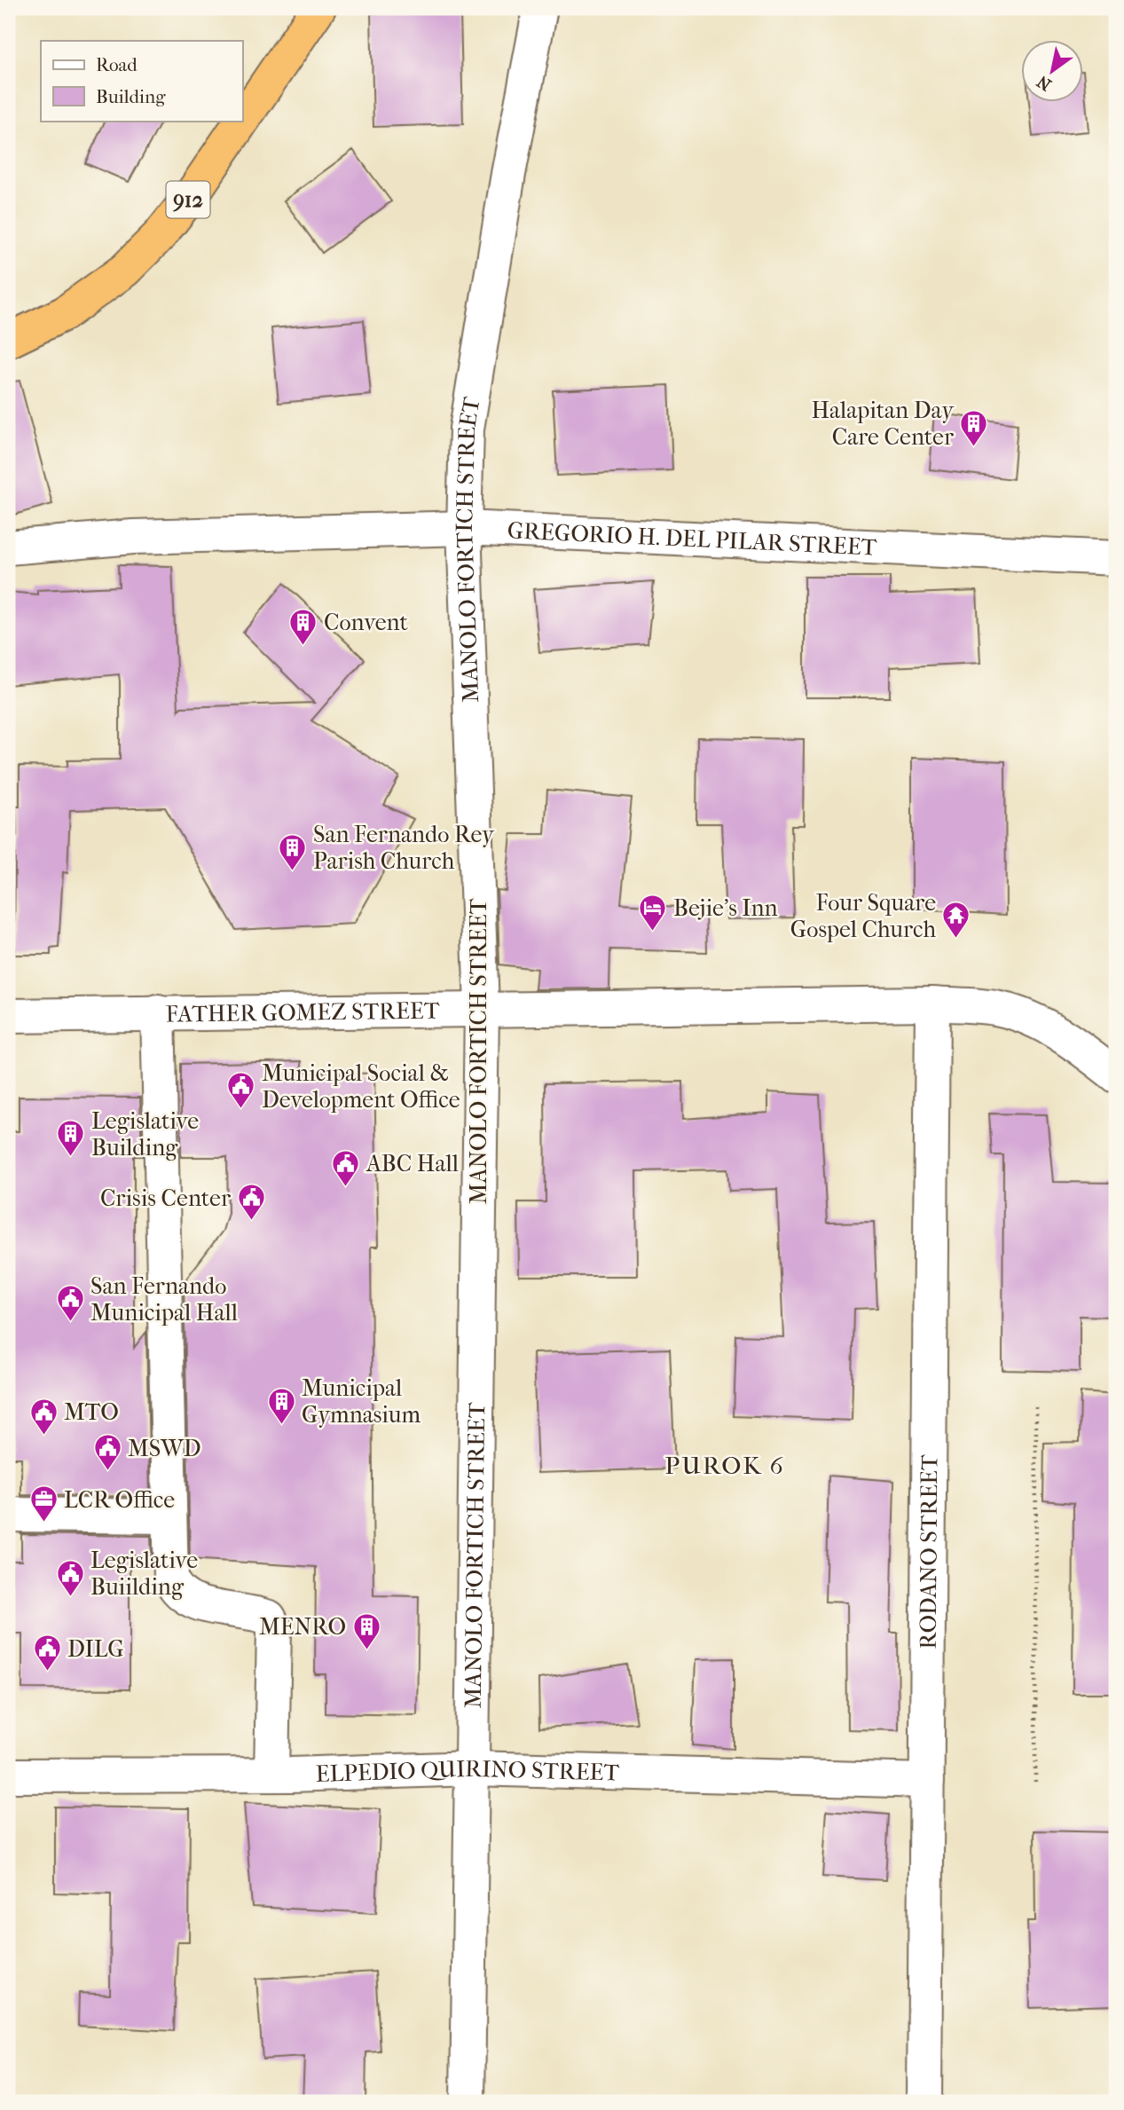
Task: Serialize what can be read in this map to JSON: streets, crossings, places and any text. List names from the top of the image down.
{
  "streets": {
    "highway": ["912"],
    "street": [
      "GREGORIO H. DEL PILAR STREET",
      "MANOLO FORTICH STREET",
      "FATHER GOMEZ STREET",
      "RODANO STREET",
      "ELPEDIO QUIRINO STREET"
    ]
  },
  "crossings": [
    ["GREGORIO H. DEL PILAR STREET", "MANOLO FORTICH STREET"],
    ["MANOLO FORTICH STREET", "FATHER GOMEZ STREET"],
    ["MANOLO FORTICH STREET", "ELPEDIO QUIRINO STREET"],
    ["FATHER GOMEZ STREET", "RODANO STREET"],
    ["RODANO STREET", "ELPEDIO QUIRINO STREET"]
  ],
  "districts": ["PUROK 6"],
  "places": {
    "building": [
      "Halapitan Day Care Center",
      "Convent",
      "San Fernando Rey Parish Church",
      "Legislative Building",
      "Municipal Gymnasium",
      "MENRO"
    ],
    "hotel": ["Bejie's Inn"],
    "temple": ["Four Square Gospel Church"],
    "public building": [
      "Municipal Social & Development Office",
      "ABC Hall",
      "Crisis Center",
      "San Fernando Municipal Hall",
      "MTO",
      "MSWD",
      "Legislative Buiilding",
      "DILG"
    ],
    "office": ["LCR Office"]
  },
  "legend": ["Road", "Building"],
  "north": "bottom left"
}
